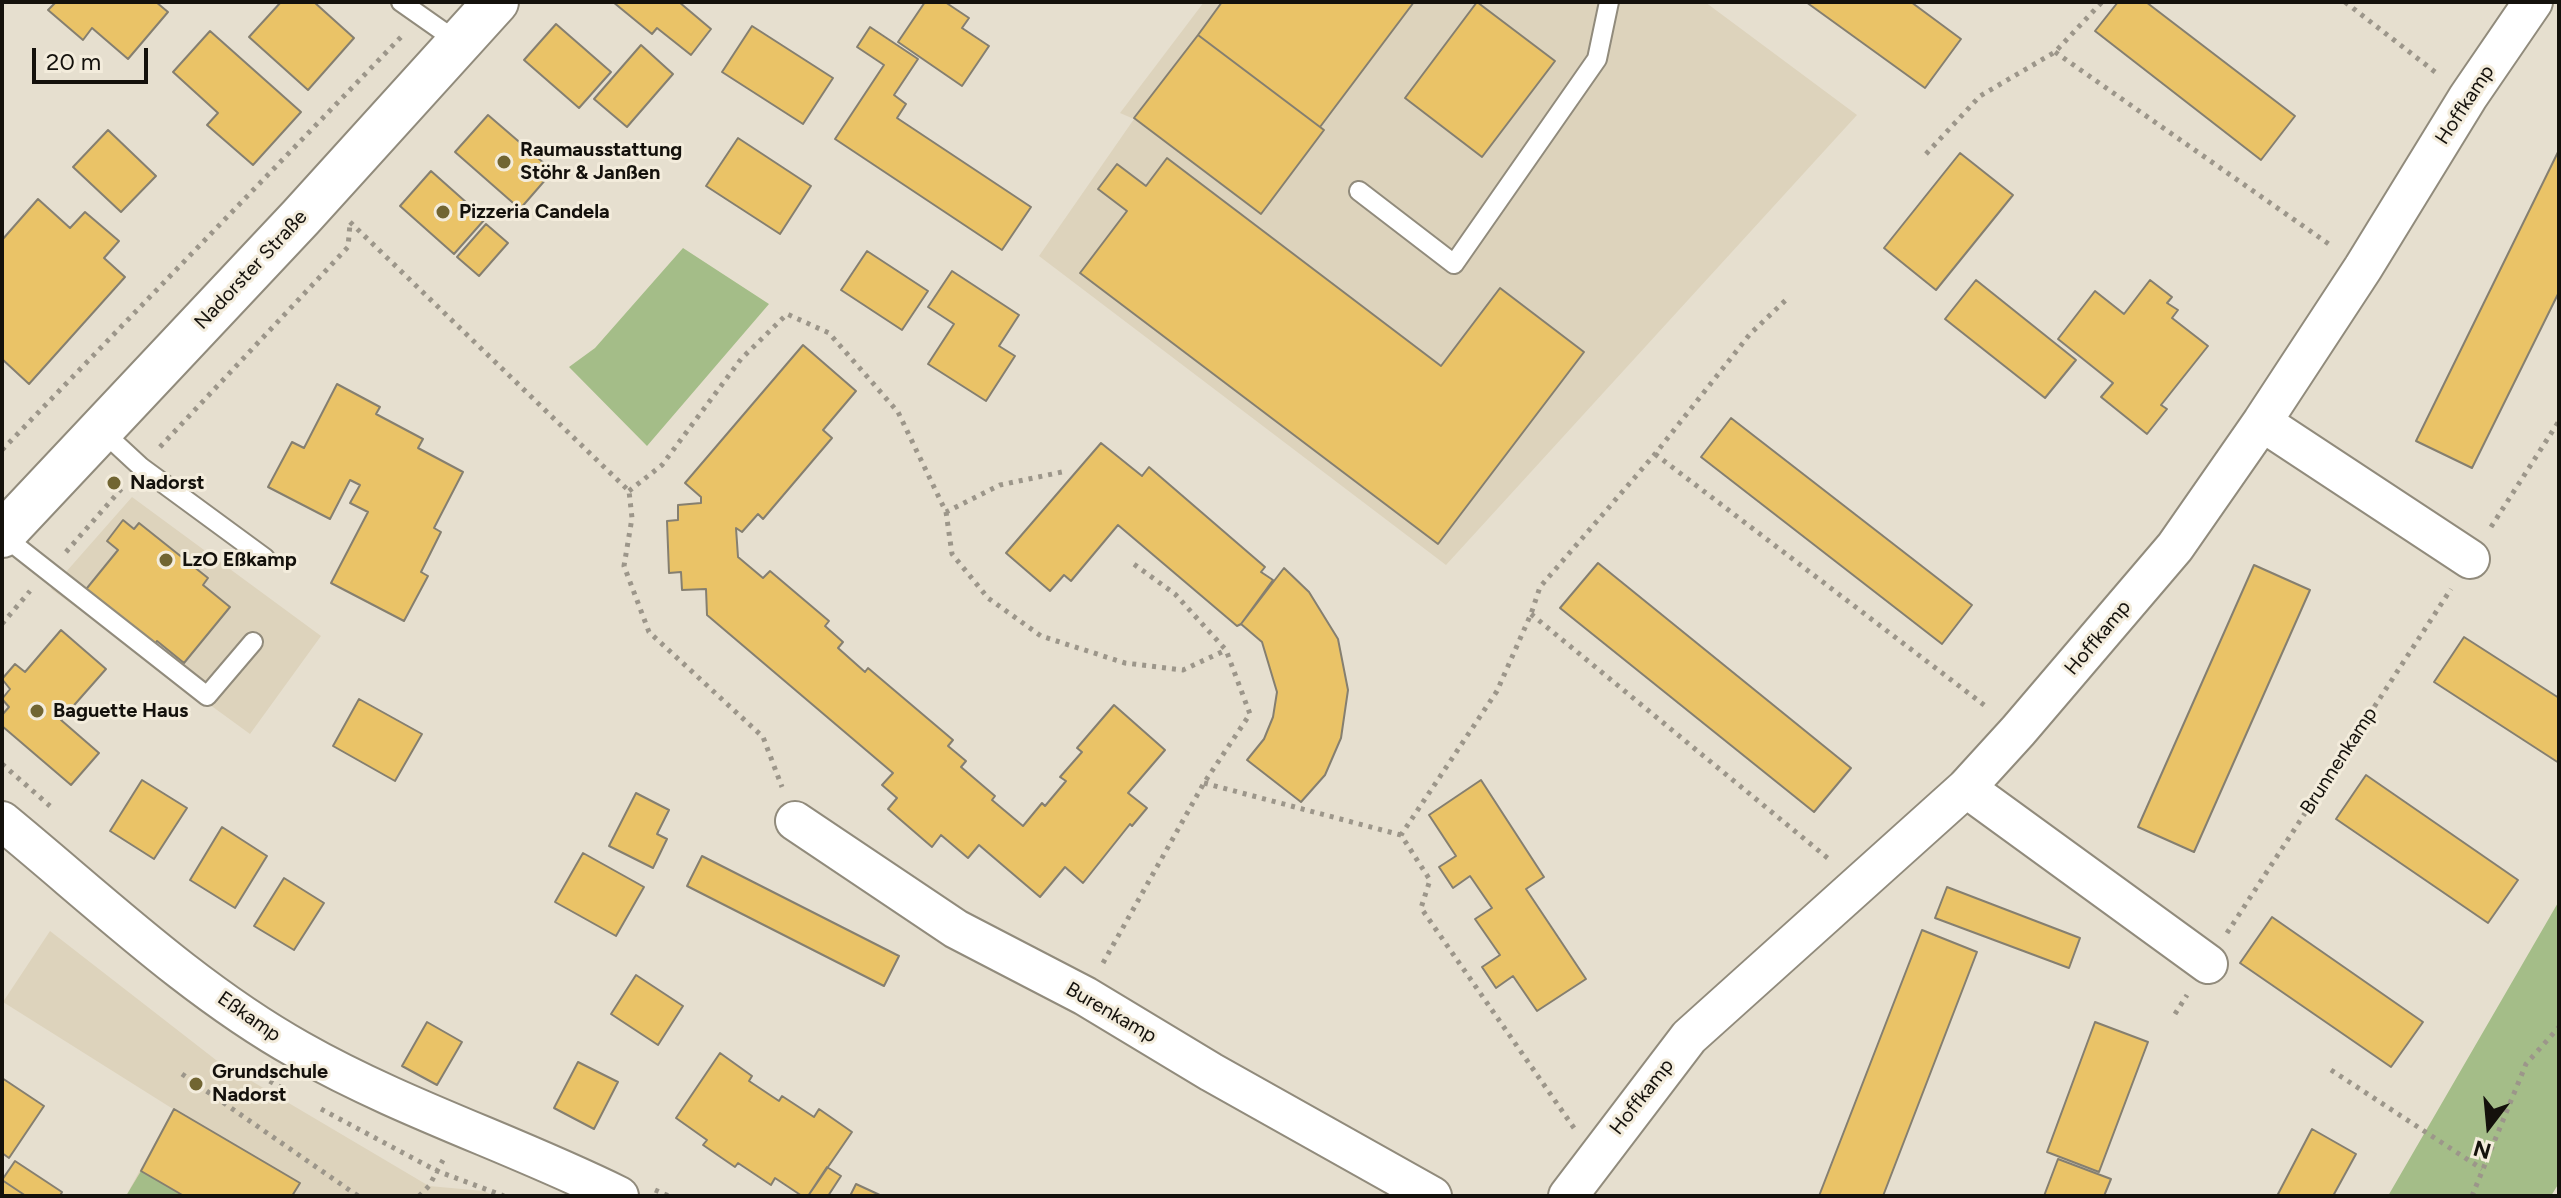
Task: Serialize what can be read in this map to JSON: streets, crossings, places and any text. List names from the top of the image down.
{
  "streets": {
    "street": [
      "Hoffkamp",
      "Nadorster Straße",
      "Burenkamp",
      "Eßkamp"
    ],
    "path": ["Brunnenkamp"]
  },
  "places": [
    "Raumausstattung Stöhr & Janßen",
    "Pizzeria Candela",
    "Nadorst",
    "LzO Eßkamp",
    "Baguette Haus",
    "Grundschule Nadorst"
  ],
  "scale_bar": "20 m",
  "north": "bottom"
}
